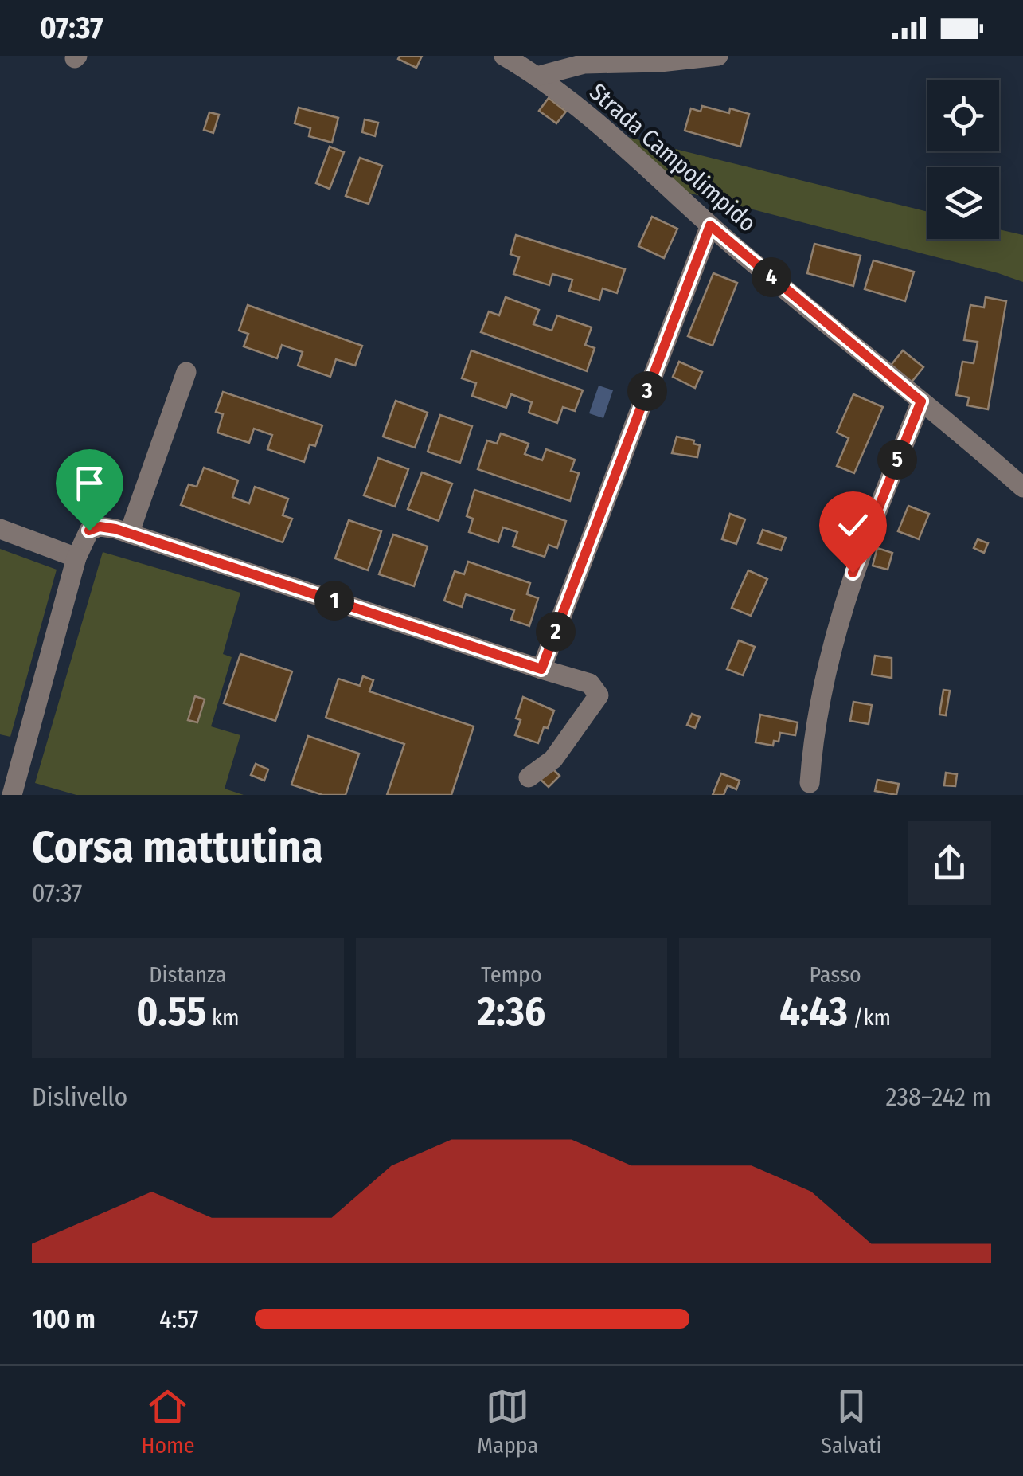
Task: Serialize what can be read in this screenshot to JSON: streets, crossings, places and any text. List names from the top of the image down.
{
  "streets": {
    "street": ["Strada Campolimpido"]
  },
  "page": {
    "status": "07:37",
    "pins": [
      "4",
      "3",
      "5",
      "1",
      "2"
    ],
    "heading": ["Corsa mattutina", "07:37"],
    "stats": [
      ["Distanza", "0.55 km"],
      ["Tempo", "2:36"],
      ["Passo", "4:43 /km"]
    ],
    "chart": ["Dislivello", "238–242 m"],
    "list": [
      {
        "name": "100 m",
        "note": "4:57"
      }
    ],
    "tabs": ["Home", "Mappa", "Salvati"]
  }
}
